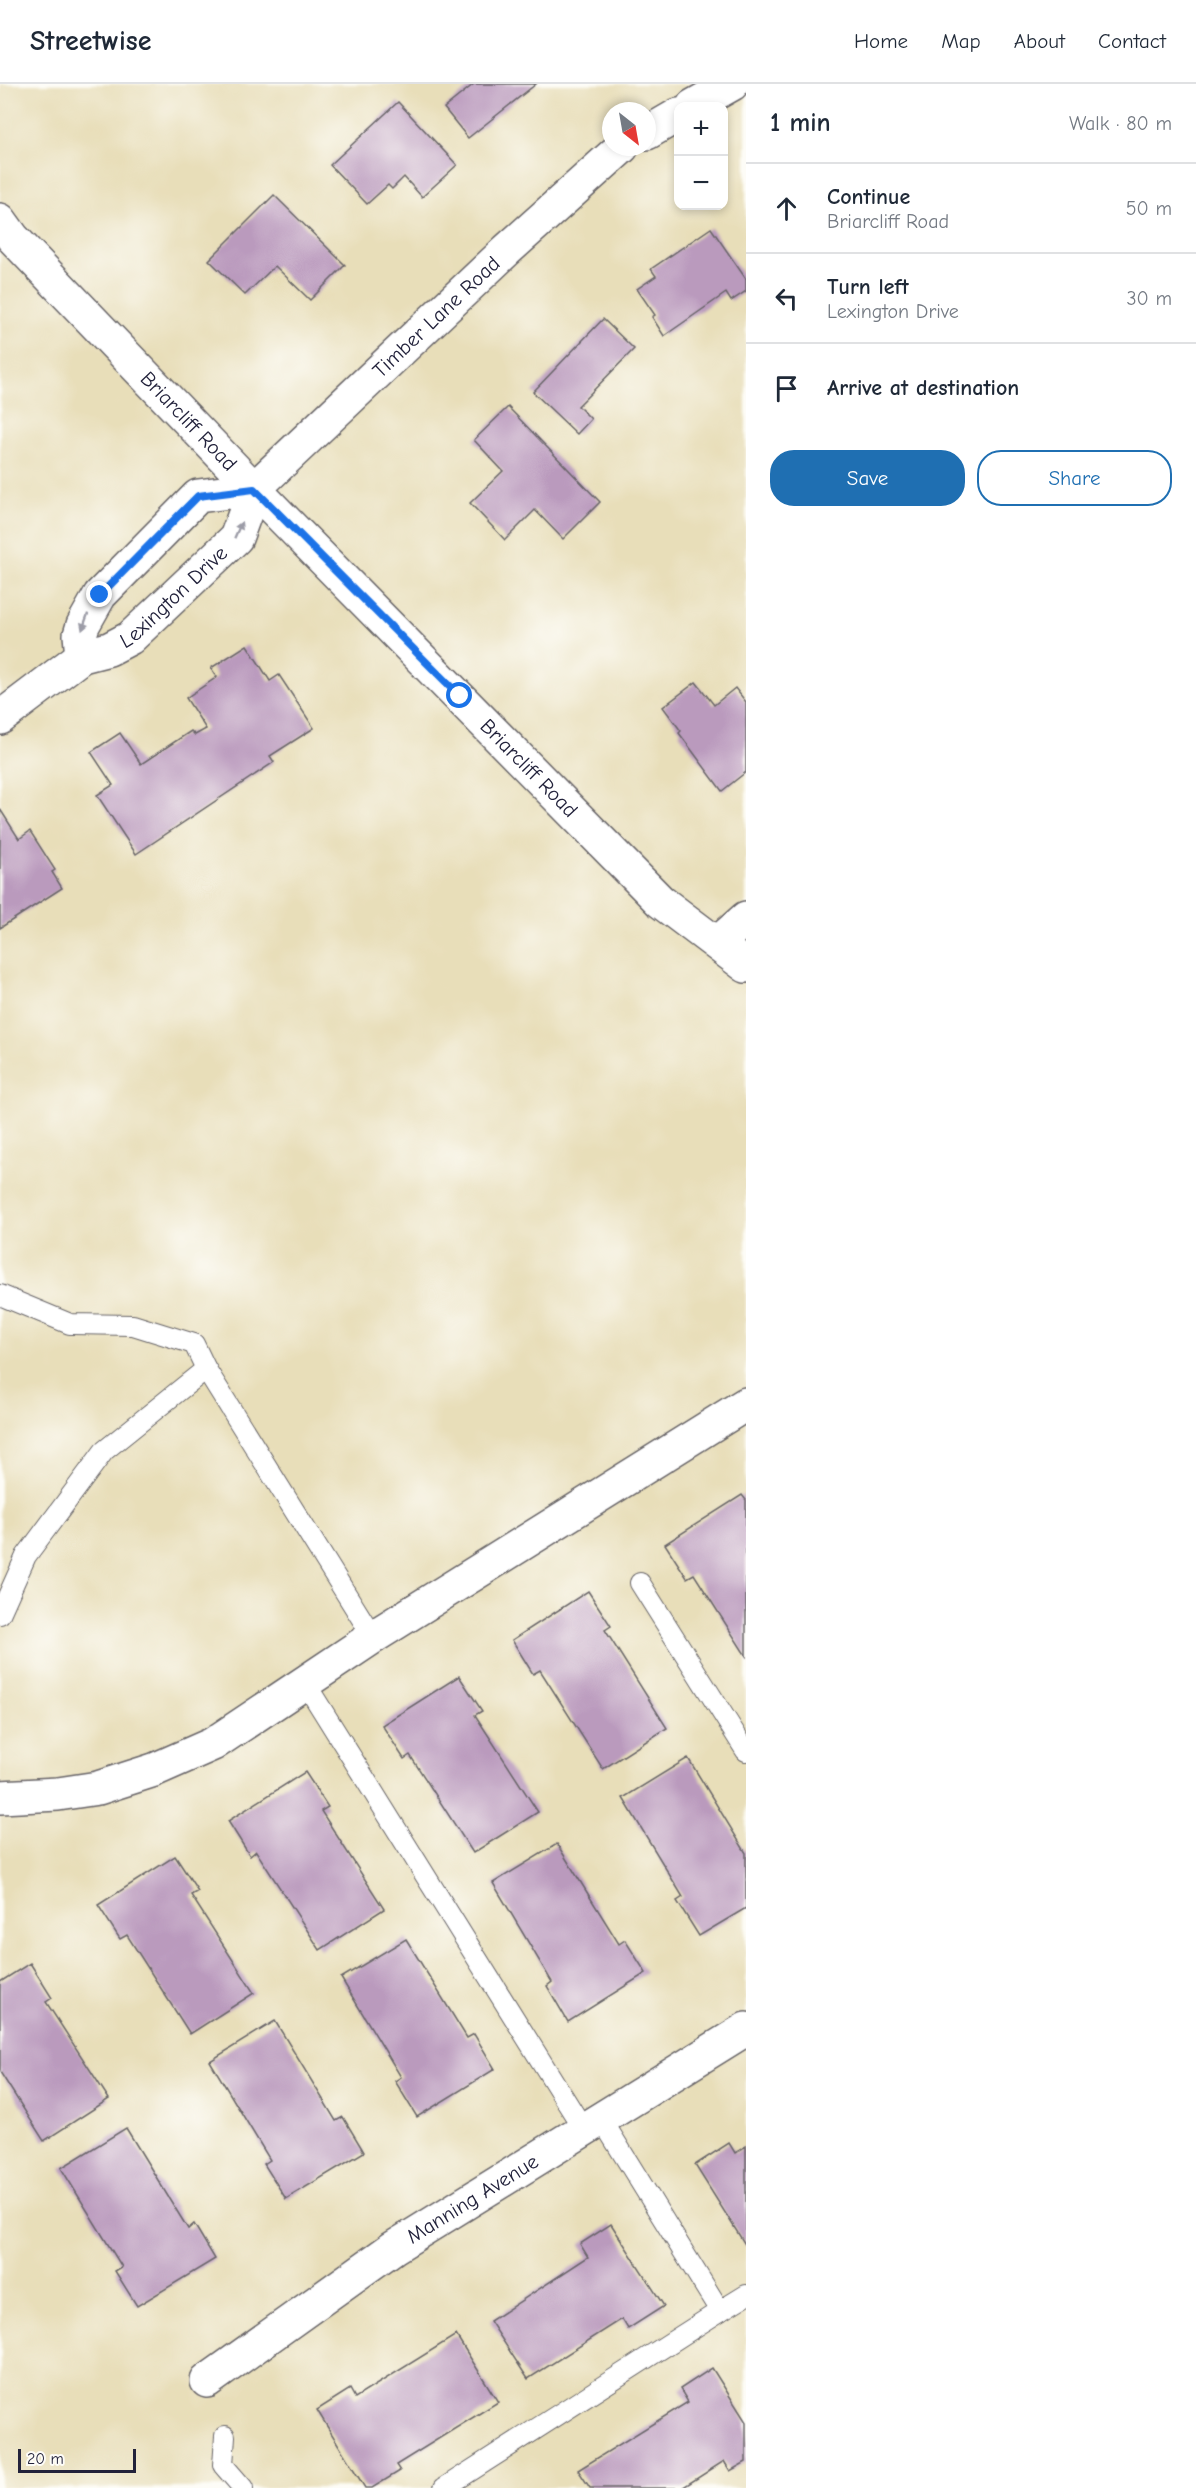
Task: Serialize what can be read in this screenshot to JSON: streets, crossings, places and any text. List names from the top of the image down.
{
  "streets": {
    "street": [
      "Timber Lane Road",
      "Briarcliff Road",
      "Lexington Drive",
      "Manning Avenue"
    ]
  },
  "crossings": [
    ["Timber Lane Road", "Briarcliff Road"],
    ["Timber Lane Road", "Lexington Drive"],
    ["Briarcliff Road", "Lexington Drive"]
  ],
  "scale_bar": "20 m",
  "north": "bottom right",
  "page": {
    "header": "Streetwise",
    "nav": [
      "Home",
      "Map",
      "About",
      "Contact"
    ],
    "heading": ["1 min", "Walk · 80 m"],
    "map_buttons": ["+", "−"],
    "list": [
      ["Continue", "Briarcliff Road", "50 m"],
      ["Turn left", "Lexington Drive", "30 m"],
      "Arrive at destination"
    ],
    "buttons": ["Save", "Share"],
    "scale": "20 m"
  }
}
